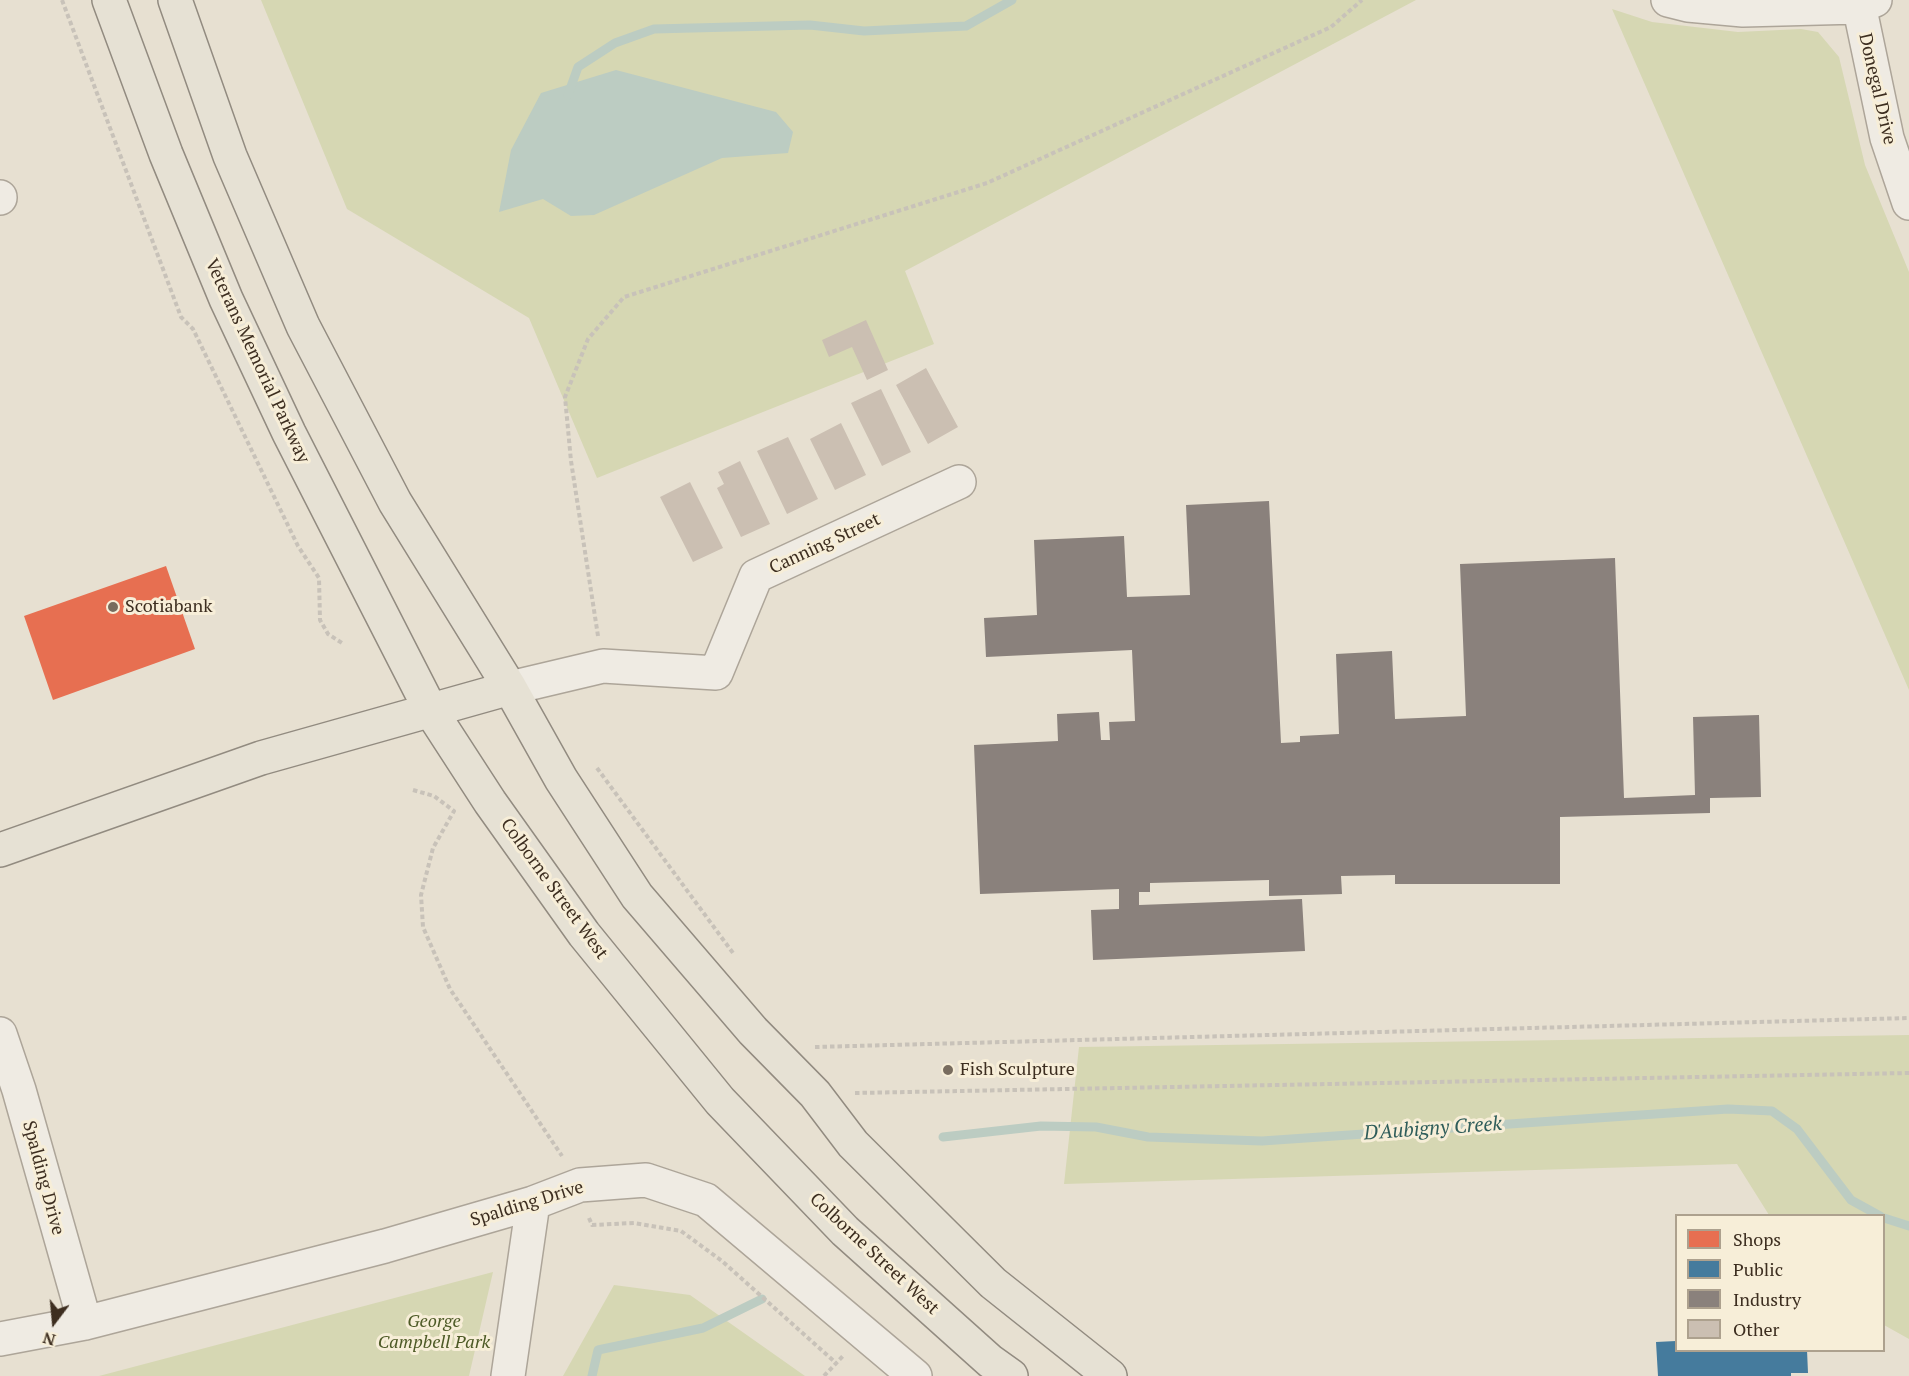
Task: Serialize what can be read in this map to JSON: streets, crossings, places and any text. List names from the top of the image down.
{
  "streets": {
    "main road": ["Veterans Memorial Parkway", "Canning Street", "Colborne Street West"],
    "street": ["Donegal Drive", "Spalding Drive"]
  },
  "crossings": [
    ["Veterans Memorial Parkway", "Canning Street"],
    ["Veterans Memorial Parkway", "Colborne Street West"],
    ["Canning Street", "Colborne Street West"]
  ],
  "water": ["D'Aubigny Creek"],
  "parks": ["George Campbell Park"],
  "places": ["Scotiabank", "Fish Sculpture"],
  "legend": [
    "Shops",
    "Public",
    "Industry",
    "Other"
  ],
  "north": "bottom"
}
